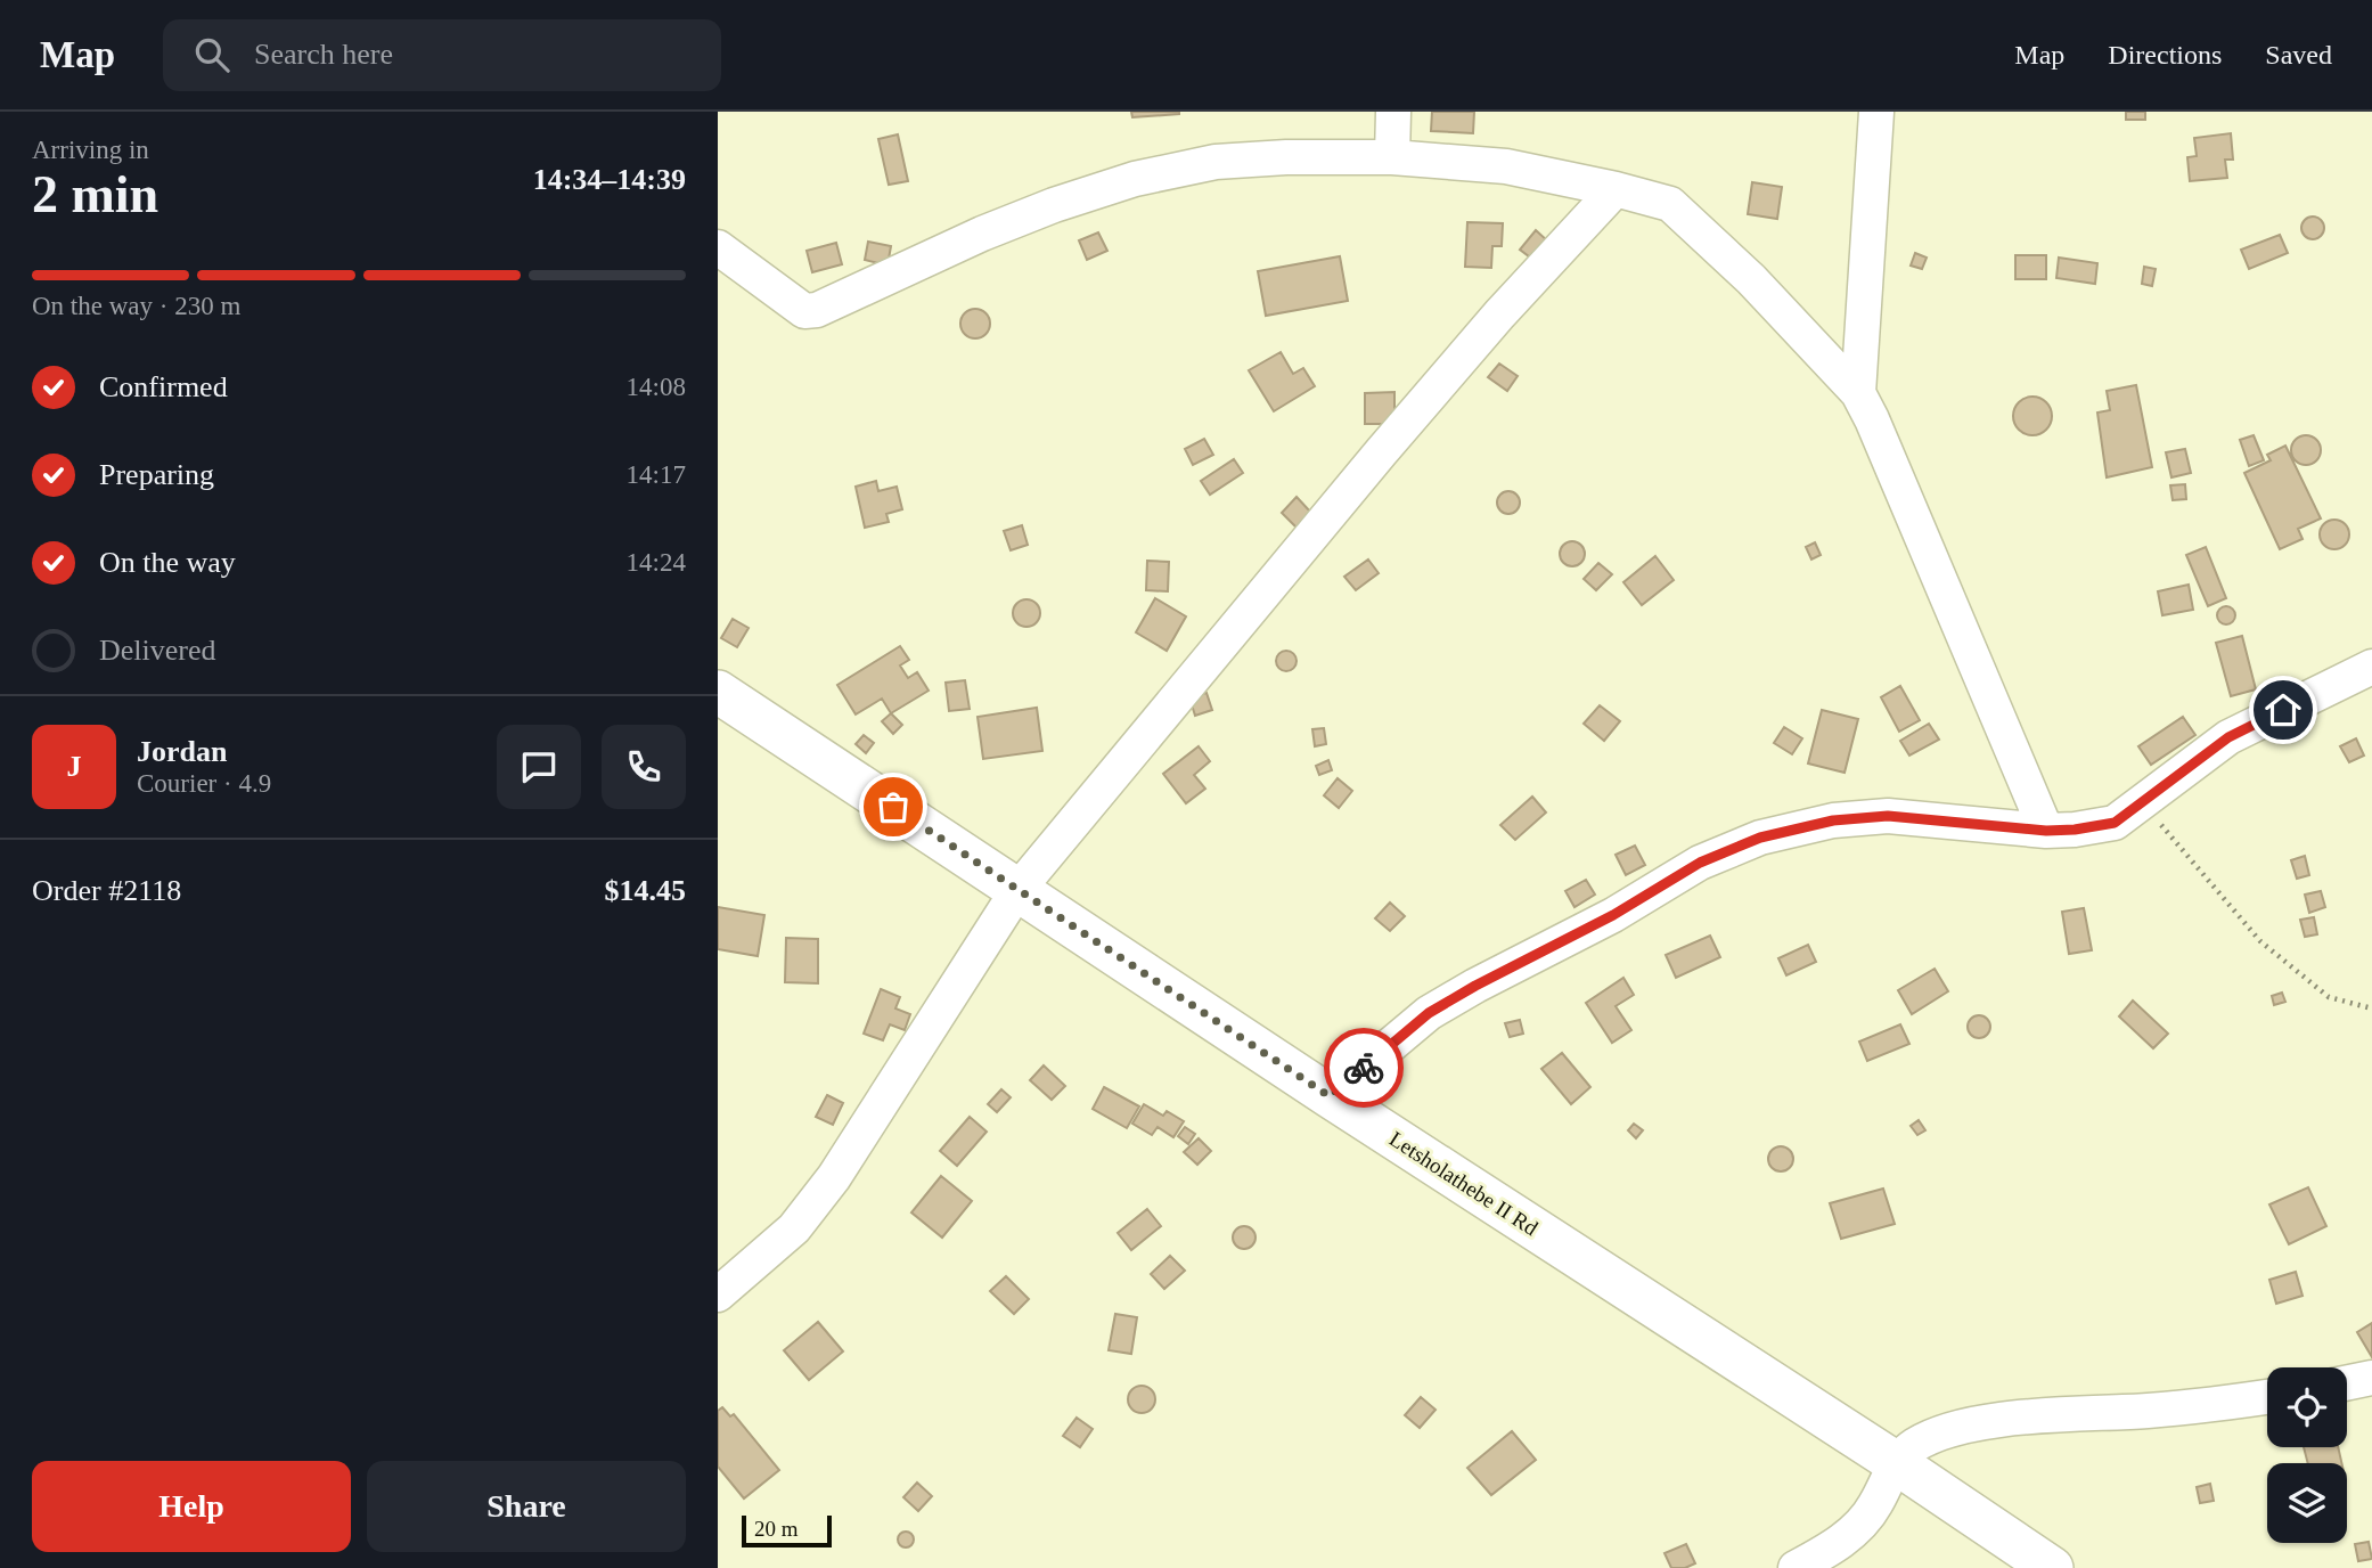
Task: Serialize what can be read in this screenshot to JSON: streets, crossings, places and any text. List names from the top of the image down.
{
  "streets": {
    "street": ["Letsholathebe II Rd"]
  },
  "scale_bar": "20 m",
  "page": {
    "header": "Map",
    "search": "Search here",
    "nav": ["Map", "Directions", "Saved"],
    "heading": ["2 min", "Arriving in", "14:34–14:39"],
    "panel": [
      "Jordan",
      "Courier · 4.9",
      "Order #2118",
      "$14.45"
    ],
    "bar": "On the way · 230 m",
    "list": [
      ["Confirmed", "14:08"],
      ["Preparing", "14:17"],
      ["On the way", "14:24"],
      "Delivered"
    ],
    "round": "J",
    "buttons": ["Help", "Share"],
    "scale": "20 m"
  }
}
